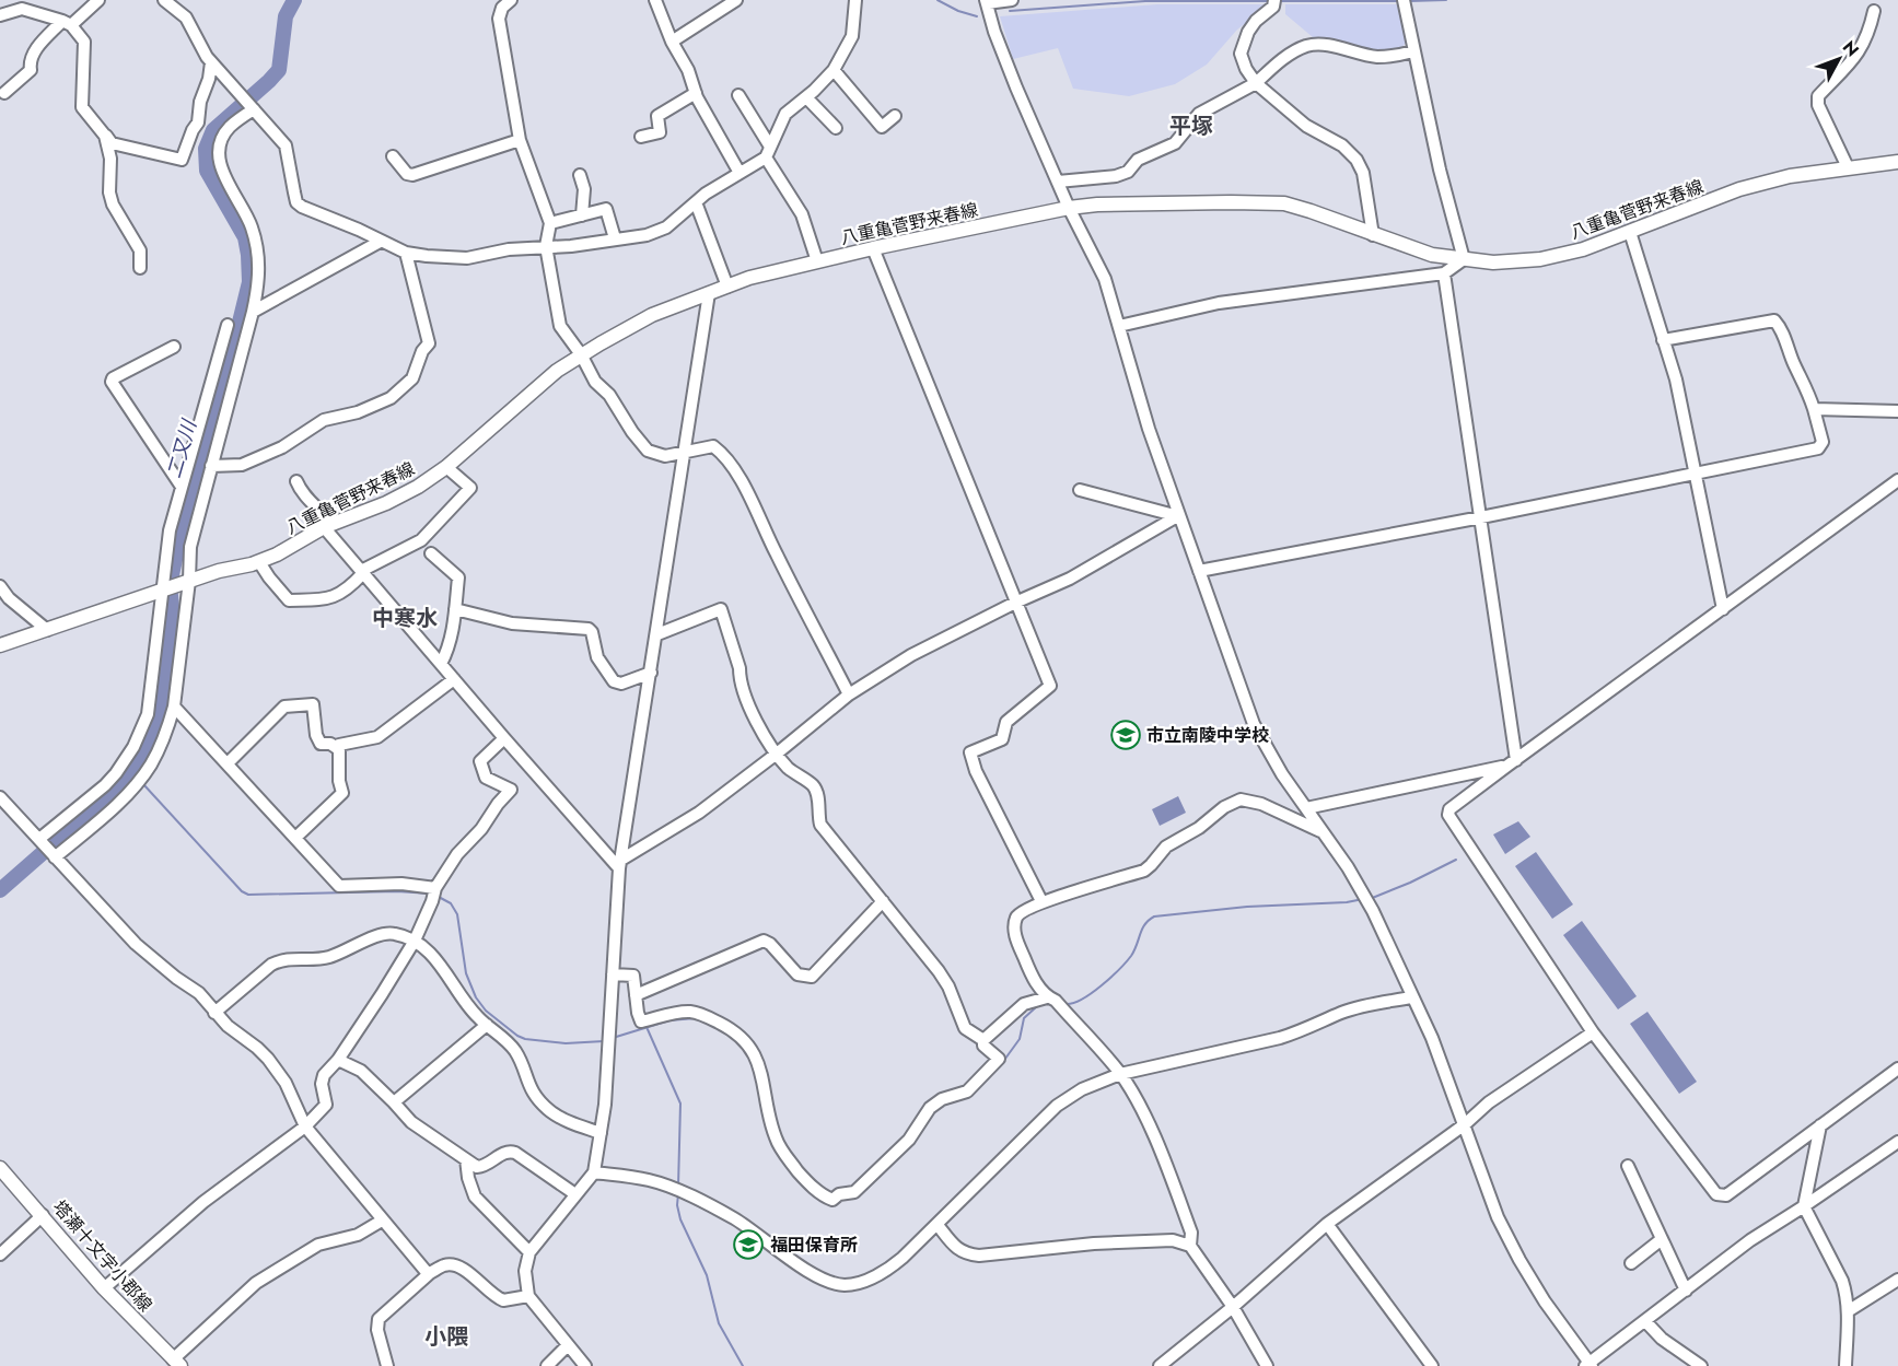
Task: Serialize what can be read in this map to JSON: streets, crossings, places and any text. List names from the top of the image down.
{
  "streets": {
    "main road": ["八重亀菅野来春線", "塔瀬十文字小郡線"]
  },
  "districts": ["平塚", "中寒水", "小隈"],
  "water": ["二又川"],
  "places": {
    "school or university": ["市立南陵中学校", "福田保育所"]
  },
  "north": "top right"
}
